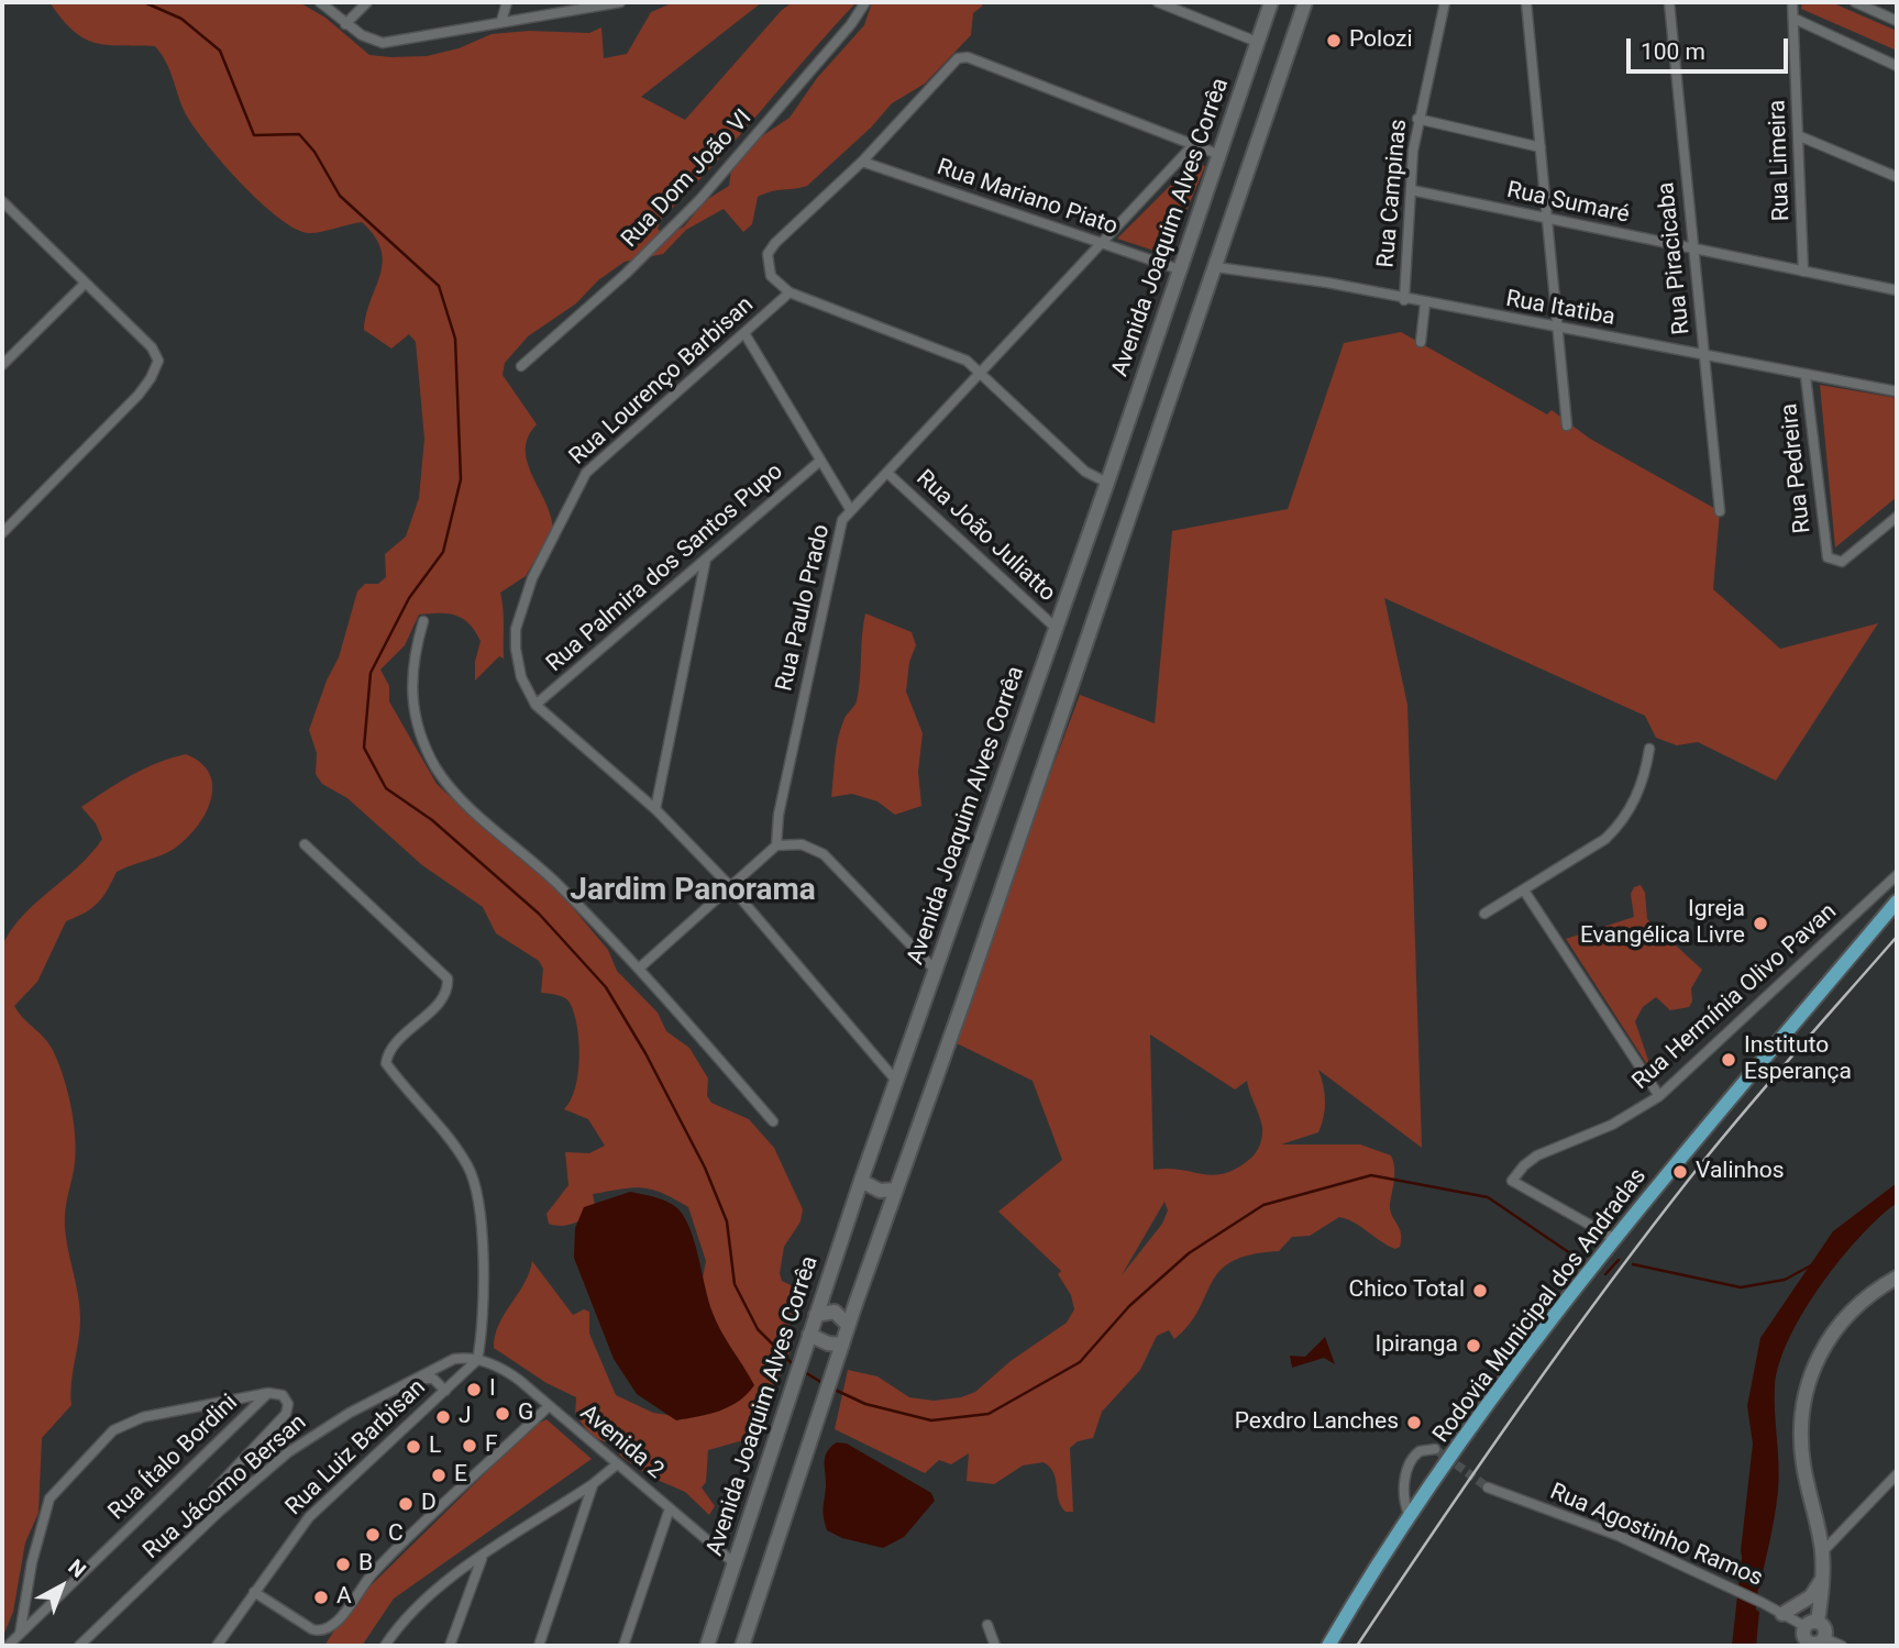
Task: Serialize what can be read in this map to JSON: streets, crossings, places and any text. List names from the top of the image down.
{
  "streets": {
    "main road": ["Avenida Joaquim Alves Corrêa", "Rodovia Municipal dos Andradas"],
    "street": [
      "Rua Limeira",
      "Rua Dom João VI",
      "Rua Campinas",
      "Rua Mariano Piato",
      "Rua Sumaré",
      "Rua Piracicaba",
      "Rua Itatiba",
      "Rua Lourenço Barbisan",
      "Rua Pedreira",
      "Rua João Juliatto",
      "Rua Palmira dos Santos Pupo",
      "Rua Paulo Prado",
      "Rua Hermínia Olivo Pavan",
      "Avenida 2",
      "Rua Luiz Barbisan",
      "Rua Ítalo Bordini",
      "Rua Jácomo Bersan",
      "Rua Agostinho Ramos"
    ]
  },
  "crossings": [
    ["Rua Limeira", "Rua Sumaré"],
    ["Rua Campinas", "Rua Sumaré"],
    ["Rua Campinas", "Rua Itatiba"],
    ["Rua Mariano Piato", "Avenida Joaquim Alves Corrêa"],
    ["Rua Mariano Piato", "Rua Lourenço Barbisan"],
    ["Rua Mariano Piato", "Rua Paulo Prado"],
    ["Rua Sumaré", "Rua Piracicaba"],
    ["Avenida Joaquim Alves Corrêa", "Rua Lourenço Barbisan"],
    ["Avenida Joaquim Alves Corrêa", "Rua João Juliatto"],
    ["Avenida Joaquim Alves Corrêa", "Avenida 2"],
    ["Rua Piracicaba", "Rua Itatiba"],
    ["Rua Itatiba", "Rua Pedreira"],
    ["Rua Lourenço Barbisan", "Rua Palmira dos Santos Pupo"],
    ["Rua Lourenço Barbisan", "Rua Paulo Prado"],
    ["Rua João Juliatto", "Rua Paulo Prado"],
    ["Rua Hermínia Olivo Pavan", "Rodovia Municipal dos Andradas"],
    ["Avenida 2", "Rua Luiz Barbisan"],
    ["Avenida 2", "Rua Jácomo Bersan"],
    ["Rua Luiz Barbisan", "Rua Jácomo Bersan"]
  ],
  "districts": ["Jardim Panorama"],
  "places": [
    "Polozi",
    "Igreja Evangélica Livre",
    "Instituto Esperança",
    "Valinhos",
    "Chico Total",
    "Ipiranga",
    "I",
    "G",
    "J",
    "Pexdro Lanches",
    "F",
    "L",
    "E",
    "D",
    "C",
    "B",
    "A"
  ],
  "scale_bar": "100 m",
  "north": "top right"
}
